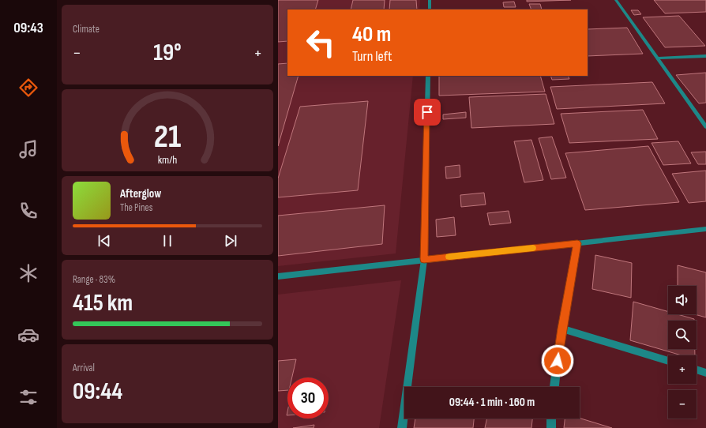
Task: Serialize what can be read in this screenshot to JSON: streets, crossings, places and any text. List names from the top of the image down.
{
  "page": {
    "tabs": "09:43",
    "tile": [
      "Climate",
      ["Range · 83%", "415 km"],
      ["Arrival", "09:44"]
    ],
    "turn": ["40 m", "Turn left"],
    "heat": ["−", "19°", "+"],
    "song": ["Afterglow", "The Pines"],
    "map_buttons": ["+", "−"],
    "limit": "30",
    "trip": "09:44 · 1 min · 160 m",
    "gauge": ["21", "km/h"]
  }
}
